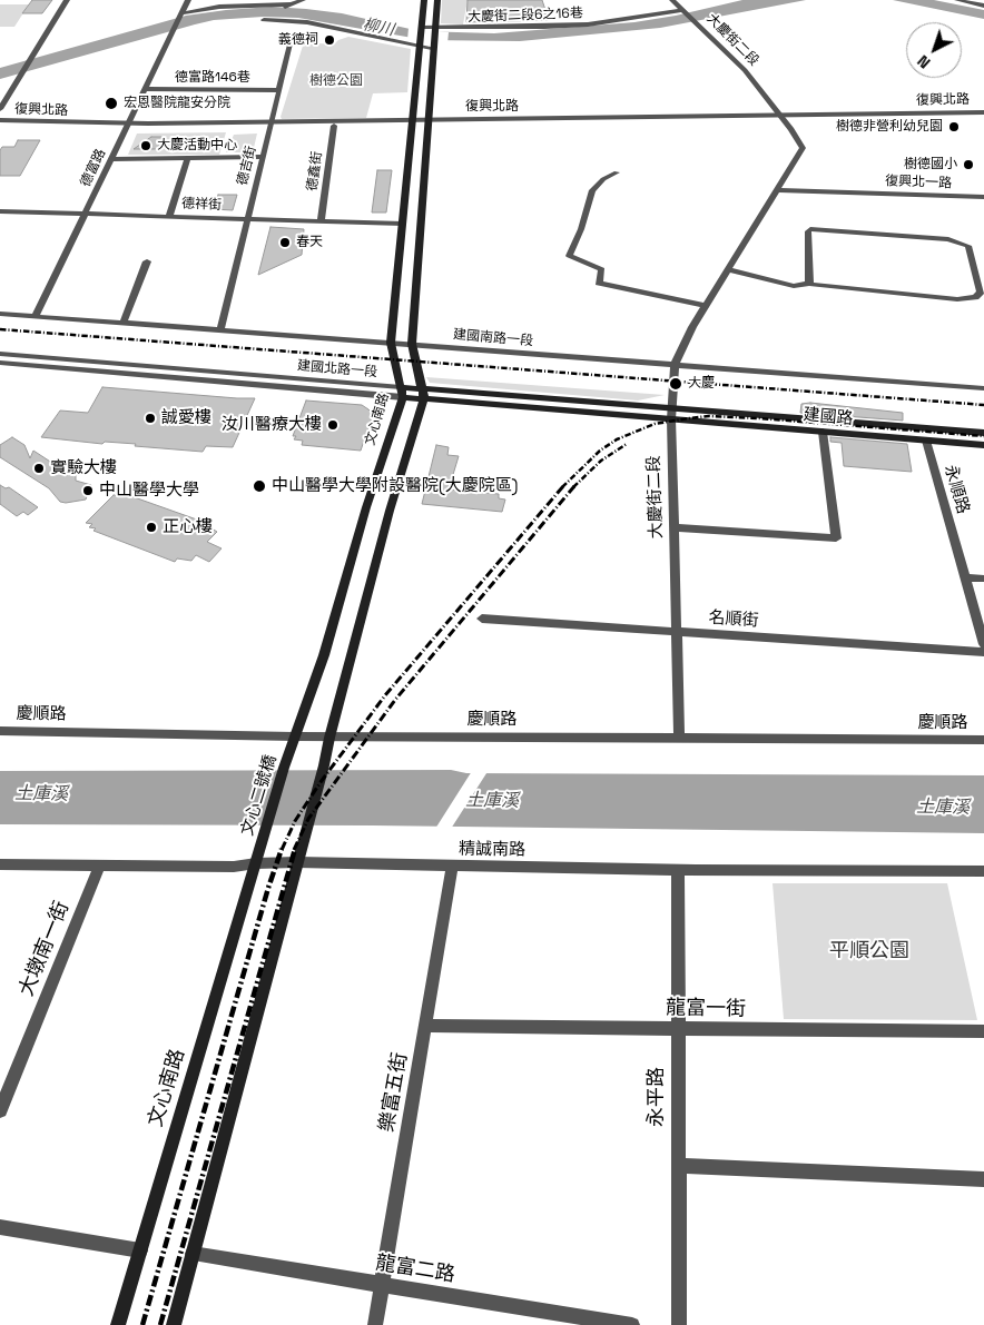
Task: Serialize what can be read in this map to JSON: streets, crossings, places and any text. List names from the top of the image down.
{
  "streets": {
    "main road": [
      "建國北路一段",
      "建國路",
      "文心南路",
      "文心二號橋"
    ],
    "street": [
      "大慶街二段6之16巷",
      "大慶街二段",
      "德富路146巷",
      "復興北路",
      "德吉街",
      "德富路",
      "德鑫街",
      "復興北一路",
      "德祥街",
      "建國南路一段",
      "永順路",
      "名順街",
      "慶順路",
      "精誠南路",
      "大墩南一街",
      "龍富一街",
      "樂富五街",
      "永平路",
      "龍富二路"
    ]
  },
  "crossings": [
    ["大慶街二段6之16巷", "大慶街二段"],
    ["大慶街二段6之16巷", "文心南路"],
    ["大慶街二段", "復興北路"],
    ["大慶街二段", "復興北一路"],
    ["大慶街二段", "建國南路一段"],
    ["大慶街二段", "建國北路一段"],
    ["大慶街二段", "建國路"],
    ["大慶街二段", "名順街"],
    ["大慶街二段", "慶順路"],
    ["德富路146巷", "德吉街"],
    ["德富路146巷", "德富路"],
    ["復興北路", "德吉街"],
    ["復興北路", "德富路"],
    ["復興北路", "德鑫街"],
    ["復興北路", "文心南路"],
    ["德吉街", "德祥街"],
    ["德吉街", "建國南路一段"],
    ["德富路", "德祥街"],
    ["德富路", "建國南路一段"],
    ["德鑫街", "德祥街"],
    ["德祥街", "文心南路"],
    ["建國南路一段", "文心南路"],
    ["建國北路一段", "建國路"],
    ["建國北路一段", "文心南路"],
    ["建國路", "永順路"],
    ["文心南路", "慶順路"],
    ["文心南路", "文心二號橋"],
    ["文心南路", "精誠南路"],
    ["慶順路", "文心二號橋"],
    ["文心二號橋", "精誠南路"],
    ["精誠南路", "大墩南一街"],
    ["精誠南路", "樂富五街"],
    ["精誠南路", "永平路"],
    ["龍富一街", "樂富五街"],
    ["龍富一街", "永平路"],
    ["樂富五街", "龍富二路"]
  ],
  "water": ["柳川", "土庫溪"],
  "parks": ["樹德公園", "平順公園"],
  "places": [
    "義德祠",
    "宏恩醫院龍安分院",
    "樹德非營利幼兒園",
    "大慶活動中心",
    "樹德國小",
    "春天",
    "大慶",
    "誠愛樓",
    "汝川醫療大樓",
    "實驗大樓",
    "中山醫學大學附設醫院(大慶院區)",
    "中山醫學大學",
    "正心樓"
  ],
  "north": "bottom left"
}
